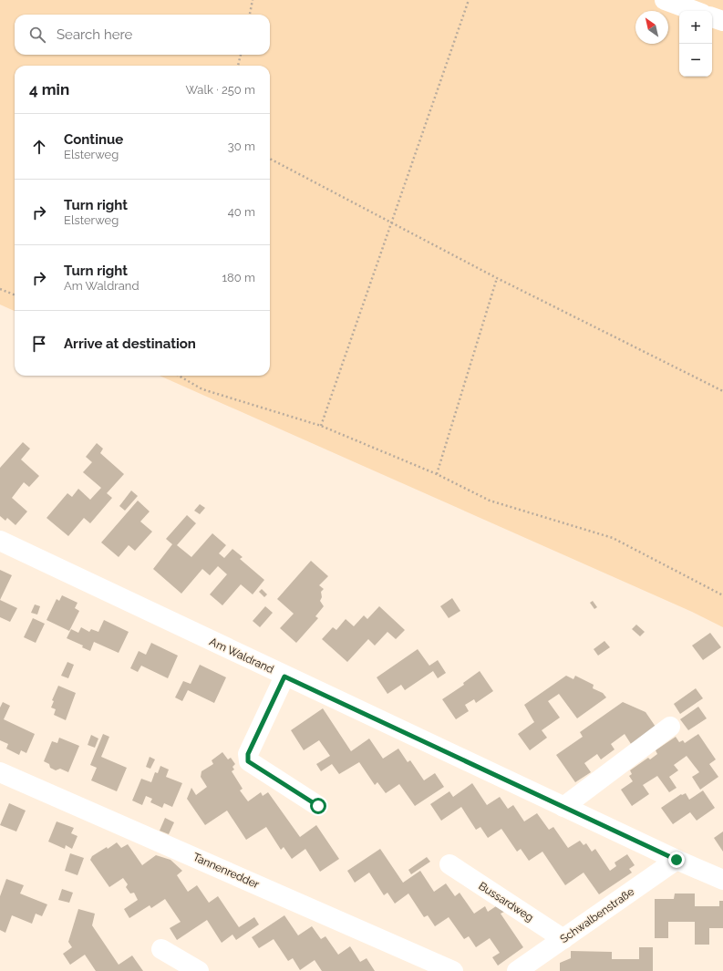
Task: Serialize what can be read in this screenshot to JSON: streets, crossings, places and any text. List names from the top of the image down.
{
  "streets": {
    "street": [
      "Am Waldrand",
      "Tannenredder",
      "Bussardweg",
      "Schwalbenstraße"
    ]
  },
  "crossings": [
    ["Am Waldrand", "Schwalbenstraße"],
    ["Bussardweg", "Schwalbenstraße"]
  ],
  "north": "top left",
  "page": {
    "map_buttons": ["+", "−"],
    "search": "Search here",
    "heading": ["4 min", "Walk · 250 m"],
    "list": [
      ["Continue", "Elsterweg", "30 m"],
      ["Turn right", "Elsterweg", "40 m"],
      ["Turn right", "Am Waldrand", "180 m"],
      "Arrive at destination"
    ]
  }
}
